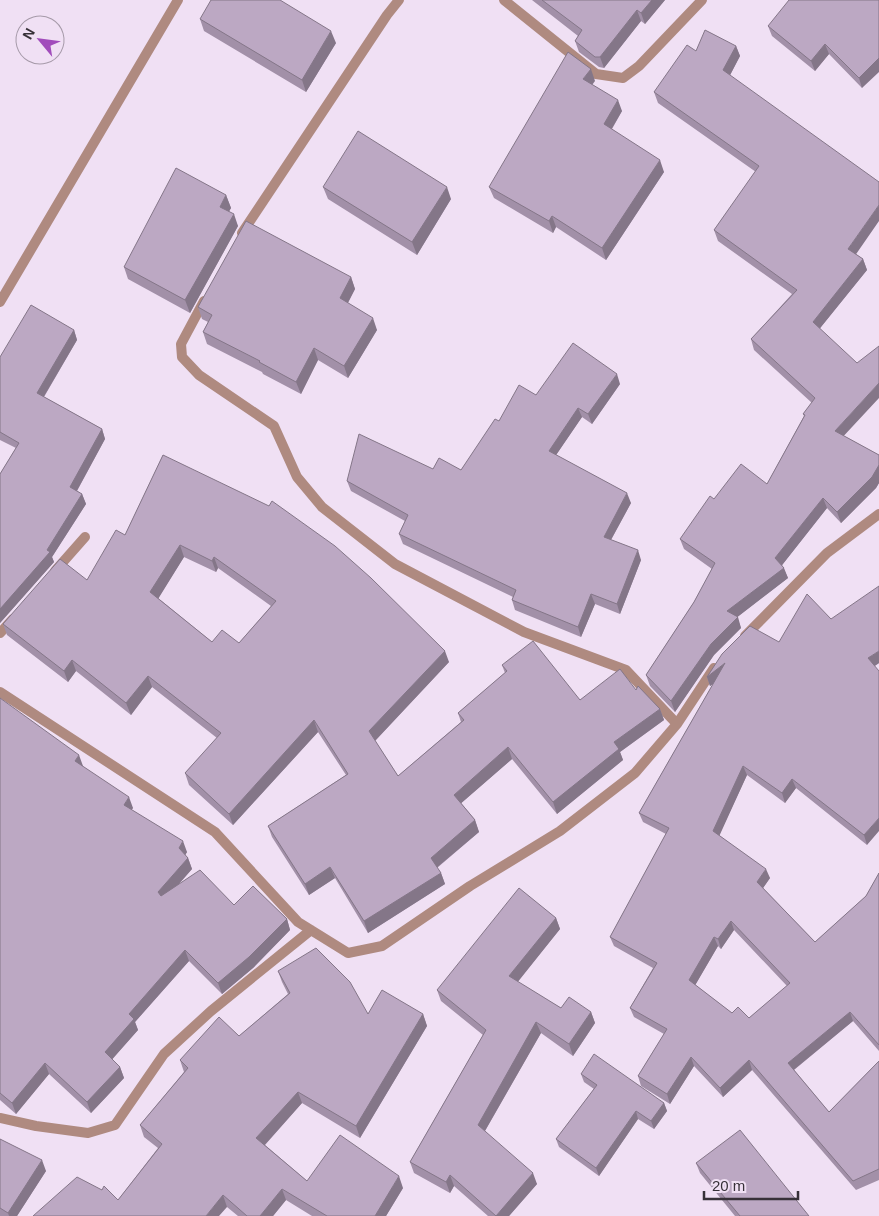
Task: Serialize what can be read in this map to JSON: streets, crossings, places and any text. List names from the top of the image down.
{
  "scale_bar": "20 m",
  "north": "top left"
}
